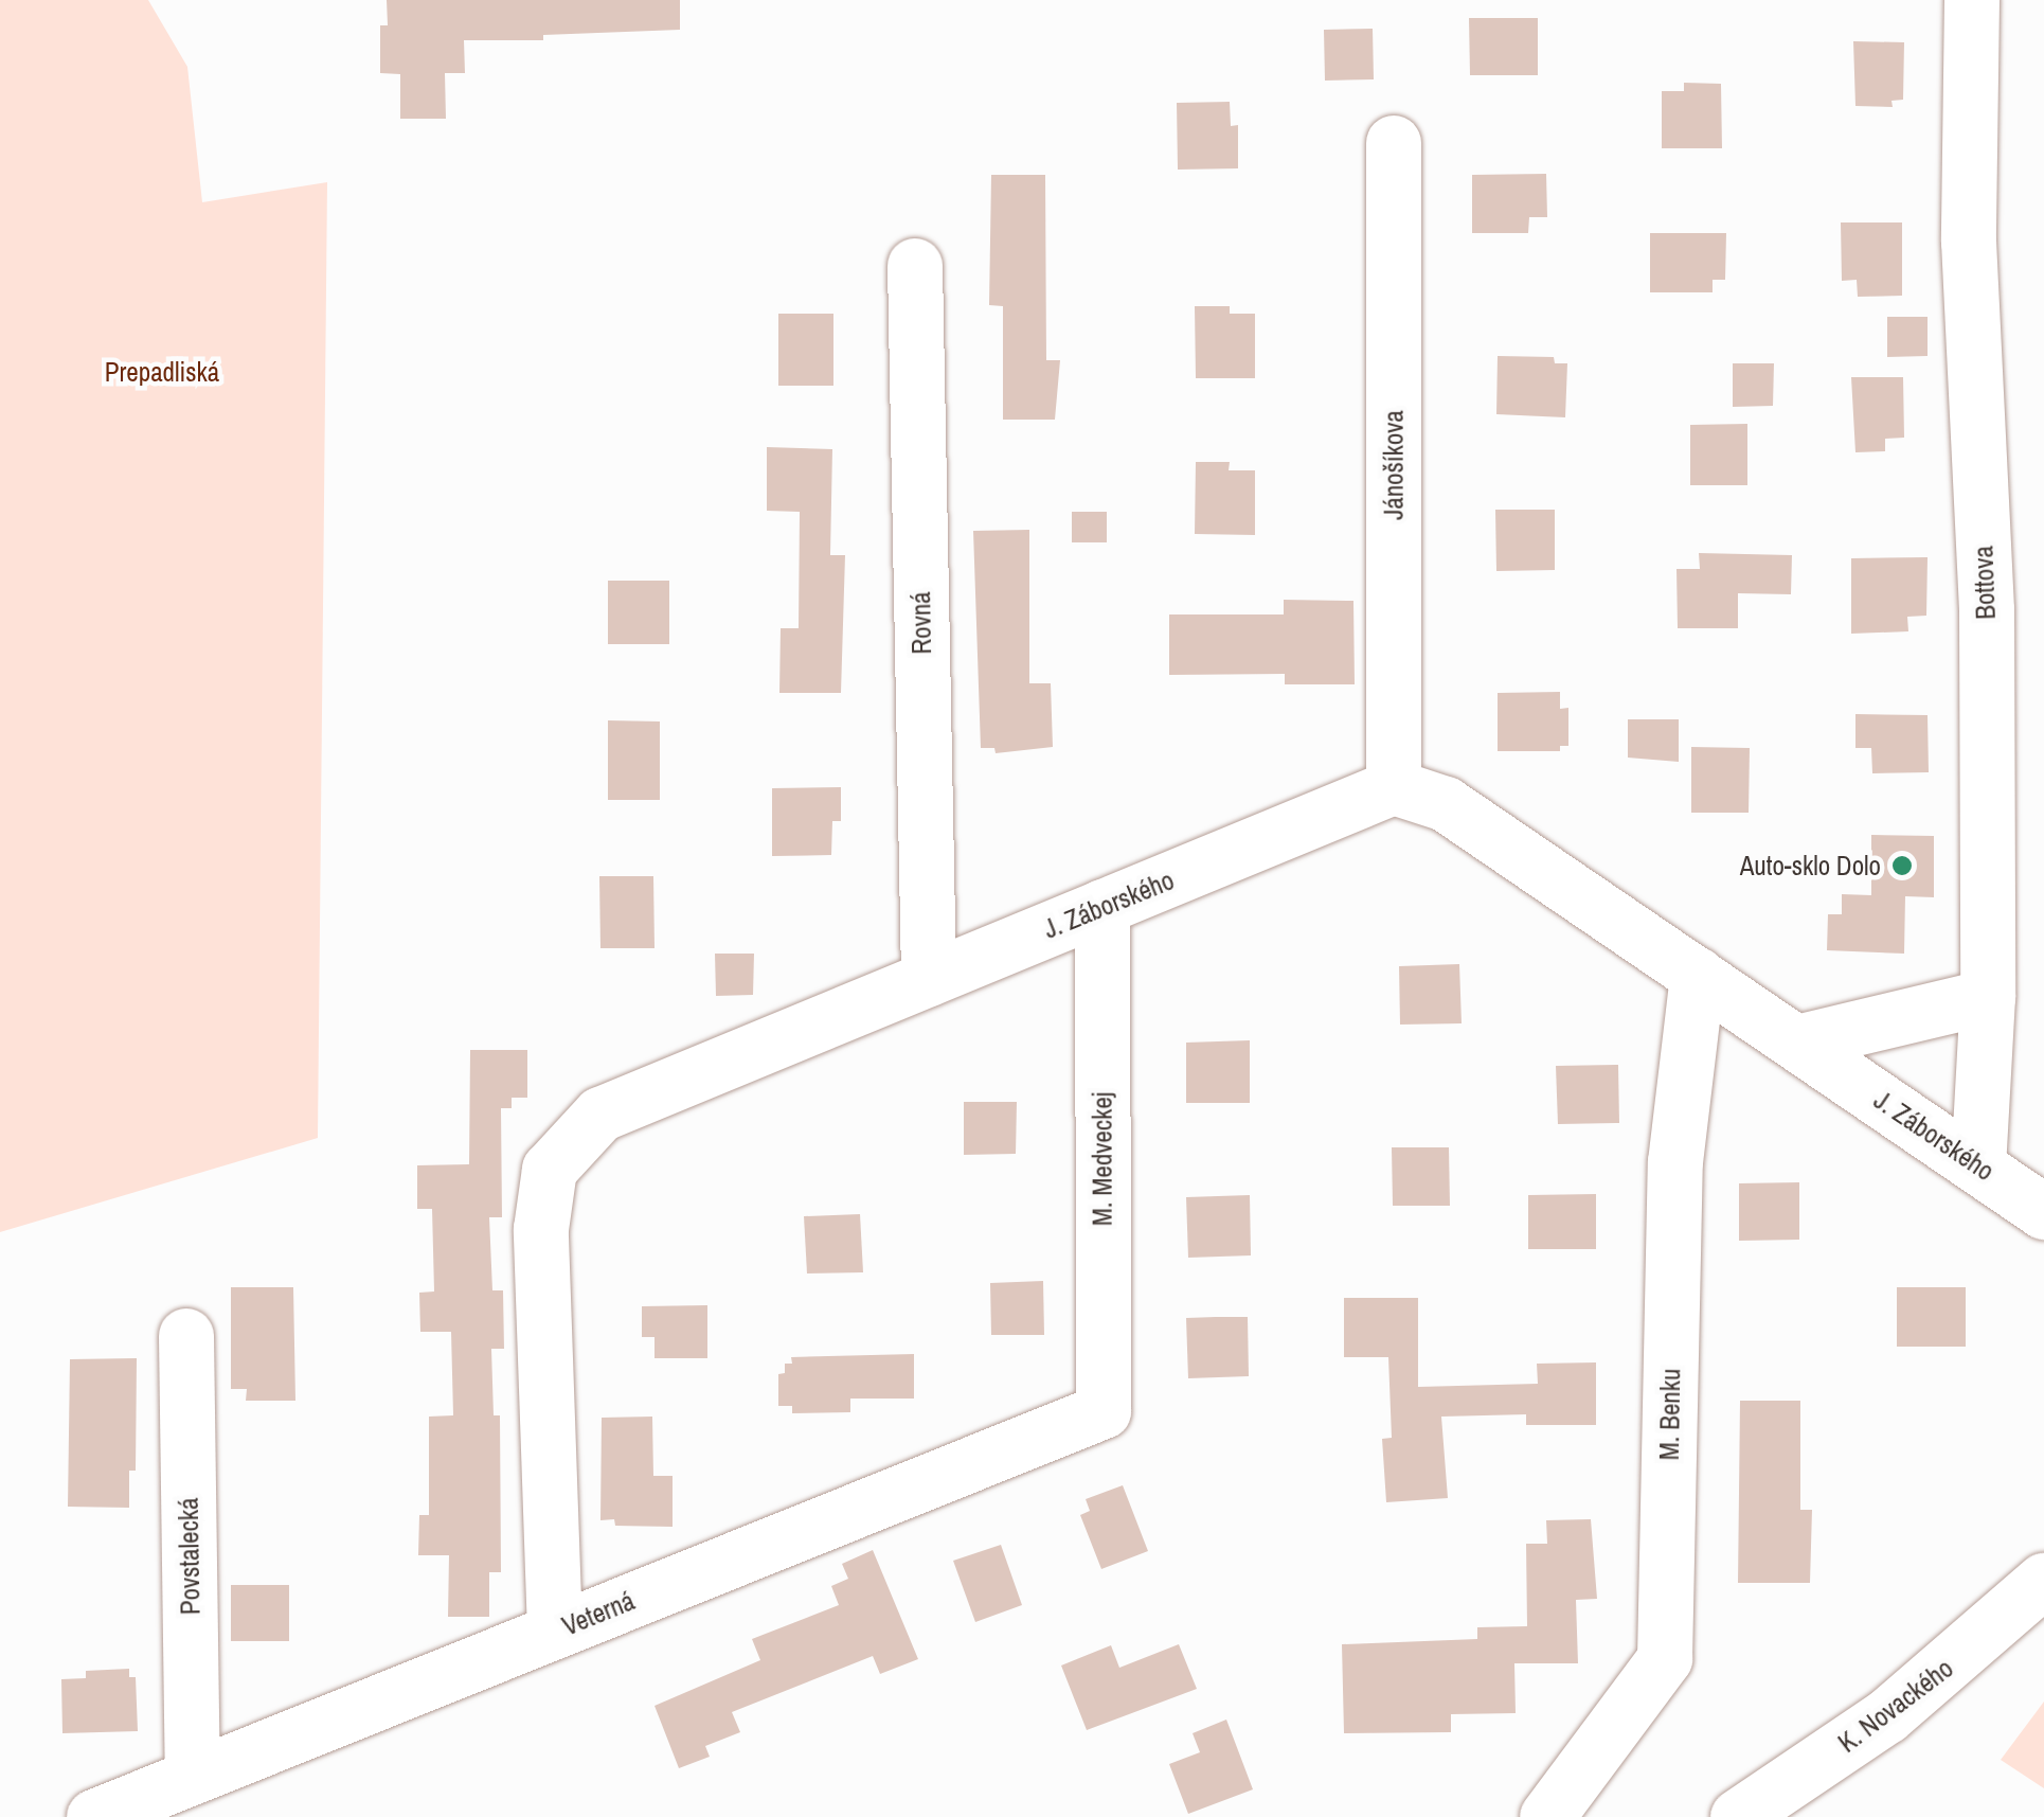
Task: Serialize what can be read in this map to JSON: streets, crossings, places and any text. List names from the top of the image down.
{
  "streets": {
    "street": [
      "Jánošíkova",
      "Bottova",
      "Rovná",
      "J. Záborského",
      "M. Medveckej",
      "M. Benku",
      "Povstalecká",
      "Veterná",
      "K. Novackého"
    ]
  },
  "crossings": [
    ["Jánošíkova", "J. Záborského"],
    ["Bottova", "J. Záborského"],
    ["Rovná", "J. Záborského"],
    ["J. Záborského", "M. Medveckej"],
    ["J. Záborského", "M. Benku"],
    ["J. Záborského", "Veterná"],
    ["M. Medveckej", "Veterná"],
    ["Povstalecká", "Veterná"]
  ],
  "parks": ["Prepadliská"],
  "places": ["Auto-sklo Dolo"]
}
